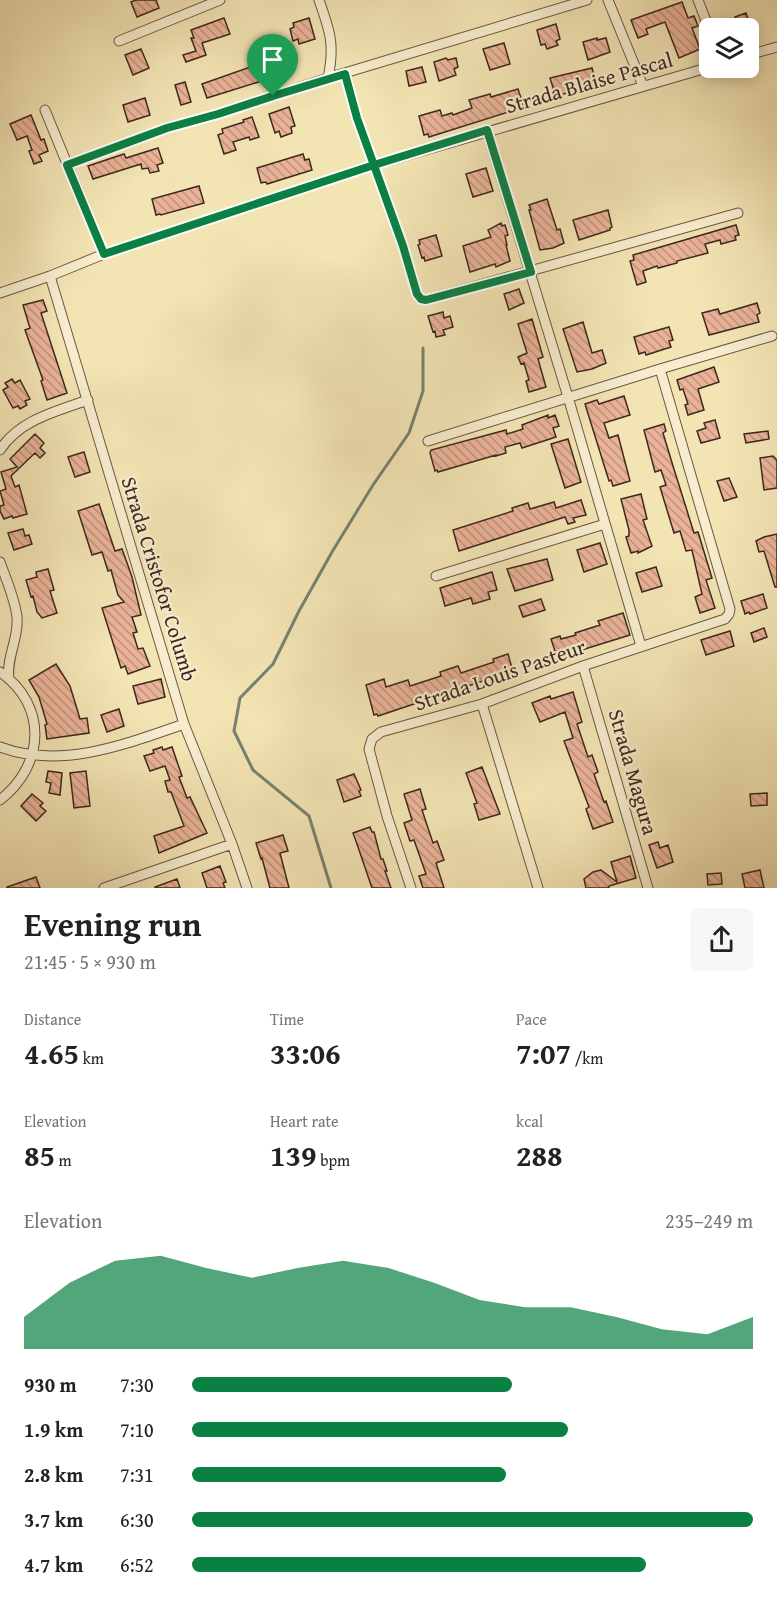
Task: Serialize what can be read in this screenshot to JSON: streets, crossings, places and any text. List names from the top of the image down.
{
  "streets": {
    "street": [
      "Strada Blaise Pascal",
      "Strada Cristofor Columb",
      "Strada Louis Pasteur",
      "Strada Magura"
    ]
  },
  "crossings": [
    ["Strada Blaise Pascal", "Strada Cristofor Columb"],
    ["Strada Louis Pasteur", "Strada Magura"]
  ],
  "page": {
    "heading": ["Evening run", "21:45 · 5 × 930 m"],
    "stats": [
      ["Distance", "4.65 km"],
      ["Time", "33:06"],
      ["Pace", "7:07 /km"],
      ["Elevation", "85 m"],
      ["Heart rate", "139 bpm"],
      ["kcal", "288"]
    ],
    "chart": ["Elevation", "235–249 m"],
    "list": [
      {
        "name": "930 m",
        "note": "7:30"
      },
      {
        "name": "1.9 km",
        "note": "7:10"
      },
      {
        "name": "2.8 km",
        "note": "7:31"
      },
      {
        "name": "3.7 km",
        "note": "6:30"
      },
      {
        "name": "4.7 km",
        "note": "6:52"
      }
    ]
  }
}
